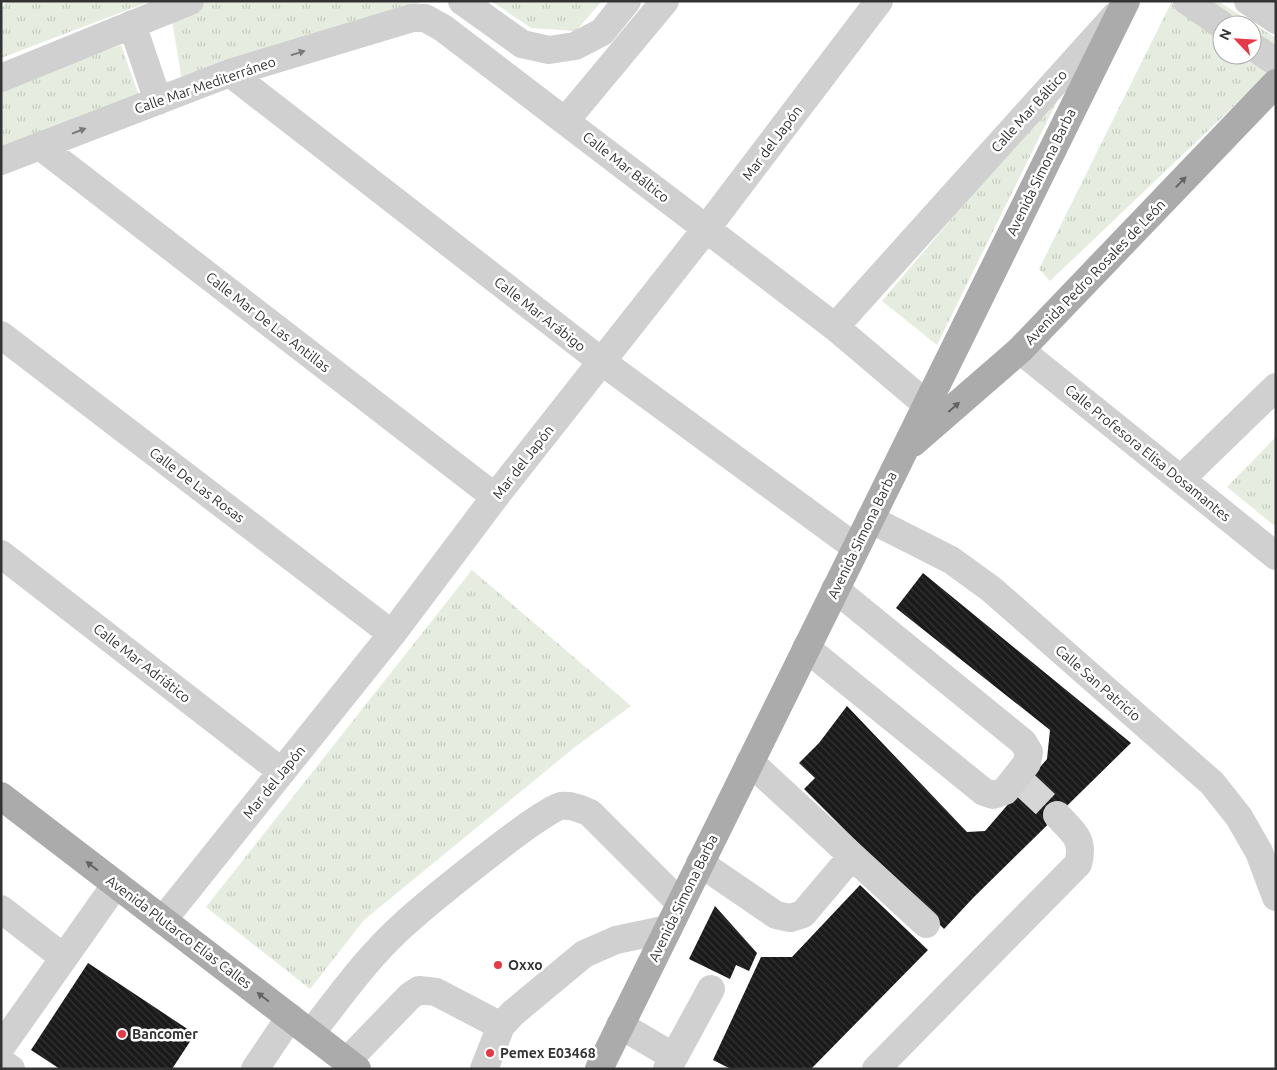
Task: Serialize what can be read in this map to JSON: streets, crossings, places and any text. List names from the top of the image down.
{
  "streets": {
    "main road": ["Avenida Simona Barba", "Avenida Pedro Rosales de León", "Avenida Plutarco Elías Calles"],
    "street": [
      "Calle Mar Mediterráneo",
      "Calle Mar Báltico",
      "Mar del Japón",
      "Calle Mar Arábigo",
      "Calle Mar De Las Antillas",
      "Calle Profesora Elisa Dosamantes",
      "Calle De Las Rosas",
      "Calle Mar Adriático",
      "Calle San Patricio"
    ]
  },
  "crossings": [
    ["Calle Mar Mediterráneo", "Calle Mar Báltico"],
    ["Calle Mar Mediterráneo", "Calle Mar Arábigo"],
    ["Calle Mar Mediterráneo", "Calle Mar De Las Antillas"],
    ["Calle Mar Báltico", "Mar del Japón"],
    ["Calle Mar Báltico", "Avenida Simona Barba"],
    ["Mar del Japón", "Calle Mar Arábigo"],
    ["Mar del Japón", "Calle Mar De Las Antillas"],
    ["Mar del Japón", "Calle De Las Rosas"],
    ["Mar del Japón", "Calle Mar Adriático"],
    ["Mar del Japón", "Avenida Plutarco Elías Calles"],
    ["Avenida Simona Barba", "Avenida Pedro Rosales de León"],
    ["Avenida Simona Barba", "Calle Mar Arábigo"],
    ["Avenida Simona Barba", "Calle San Patricio"],
    ["Avenida Pedro Rosales de León", "Calle Profesora Elisa Dosamantes"]
  ],
  "one_way": ["Avenida Pedro Rosales de León", "Avenida Plutarco Elías Calles"],
  "places": ["Oxxo", "Bancomer", "Pemex E03468"],
  "north": "top left"
}
